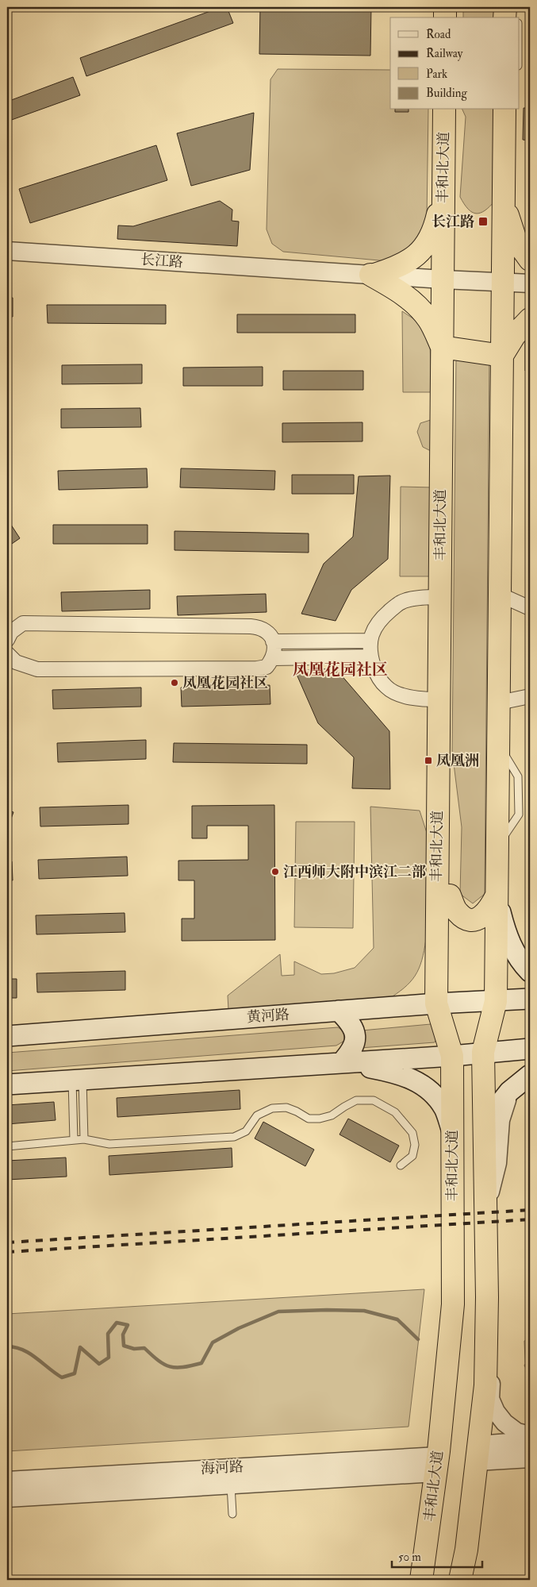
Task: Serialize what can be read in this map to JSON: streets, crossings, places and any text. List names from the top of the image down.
{
  "streets": {
    "highway": ["丰和北大道"],
    "main road": ["黄河路"],
    "street": ["长江路", "海河路"]
  },
  "crossings": [
    ["丰和北大道", "长江路"],
    ["丰和北大道", "黄河路"],
    ["丰和北大道", "海河路"]
  ],
  "districts": ["凤凰花园社区"],
  "places": {
    "transit": ["长江路", "凤凰洲"],
    "other": ["凤凰花园社区", "江西师大附中滨江二部"]
  },
  "legend": [
    "Road",
    "Railway",
    "Park",
    "Building"
  ],
  "scale_bar": "50 m"
}
